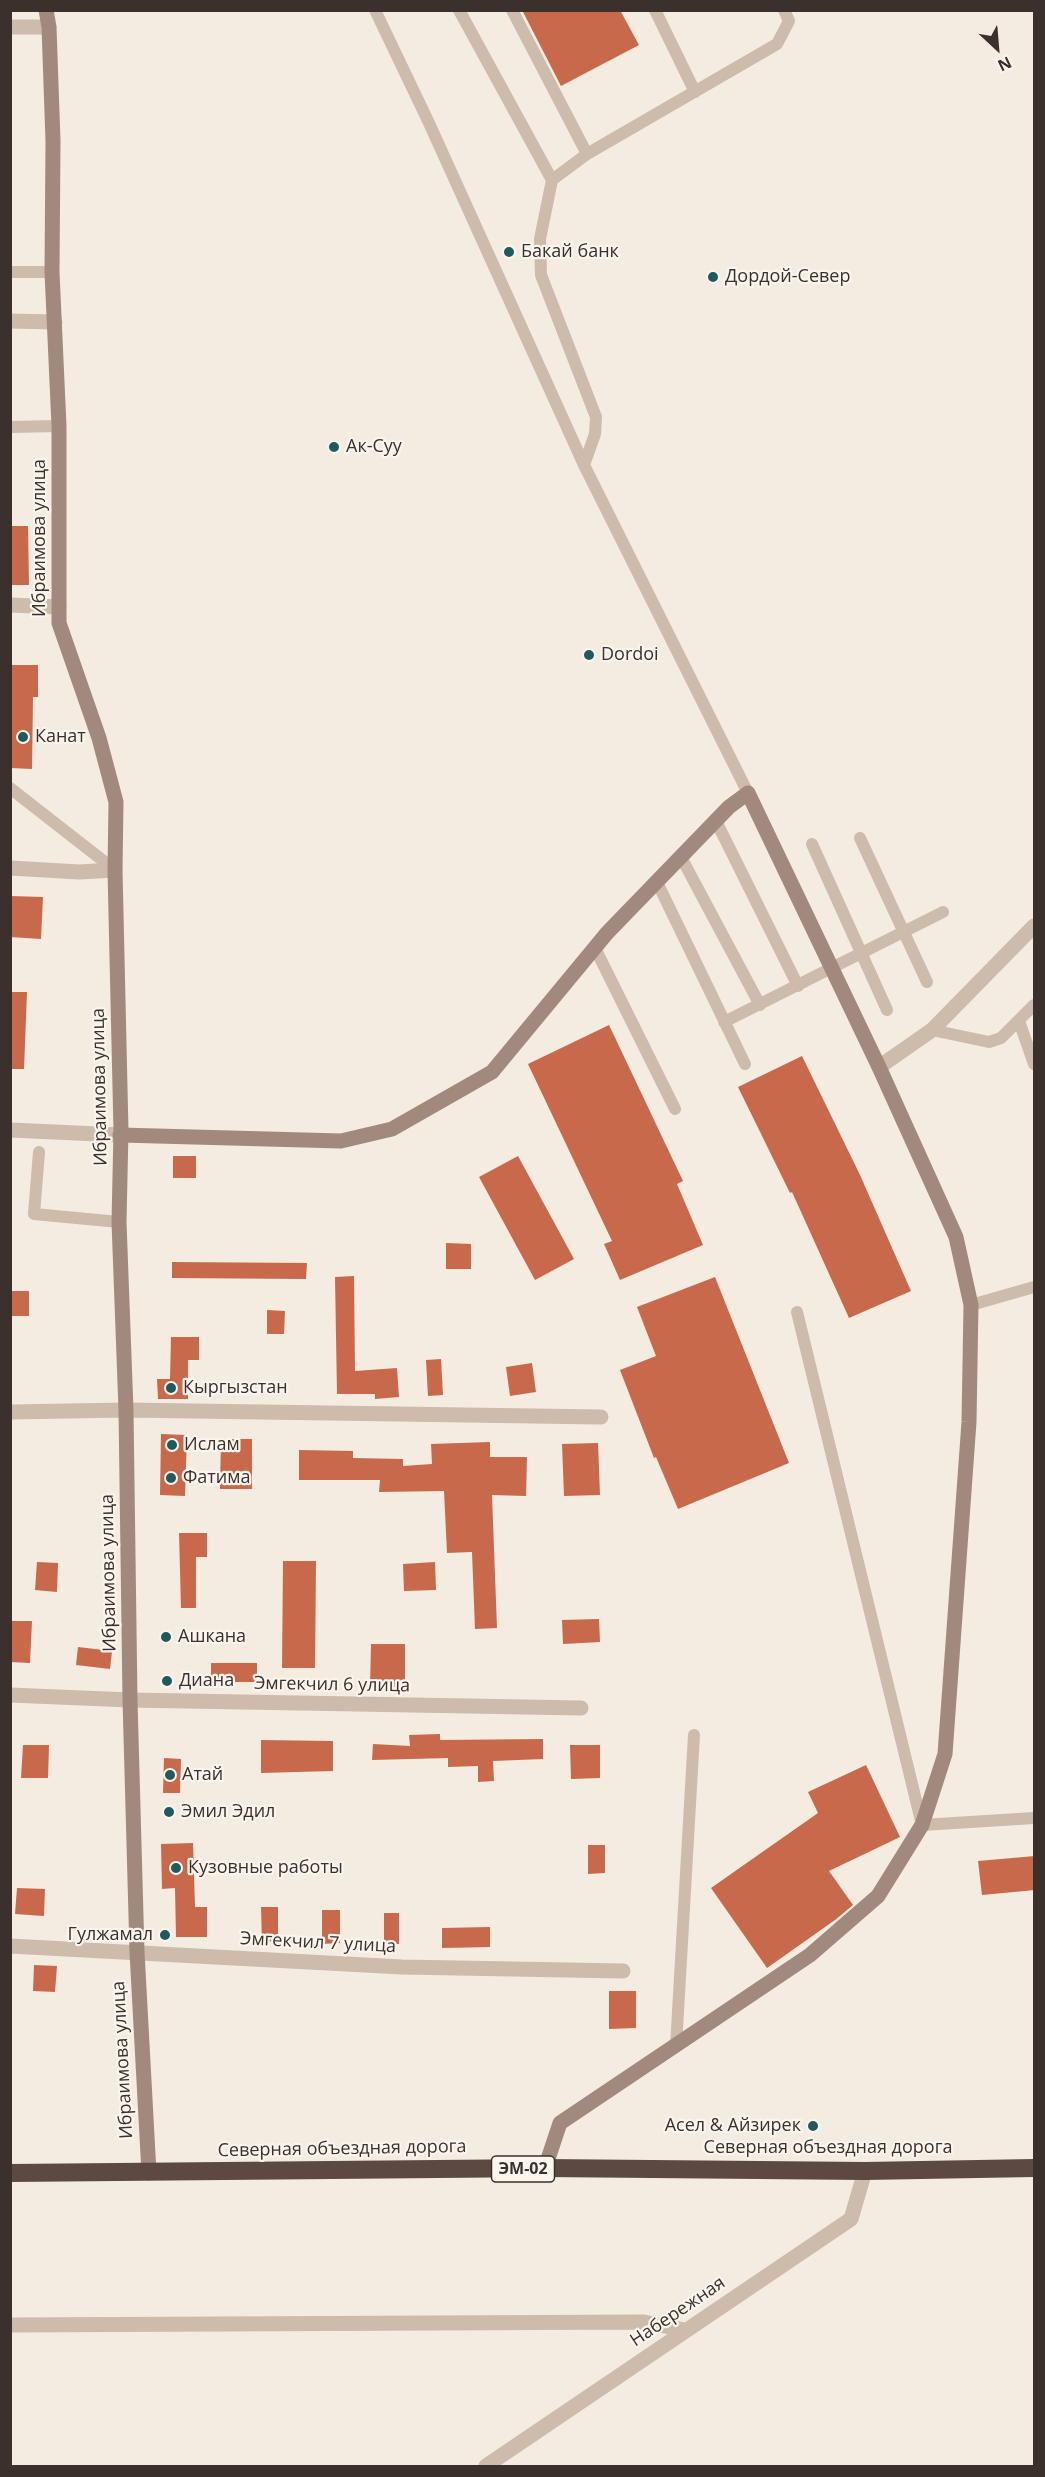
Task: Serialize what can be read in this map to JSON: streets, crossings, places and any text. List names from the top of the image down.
{
  "streets": {
    "highway": ["Северная объездная дорога", "ЭМ-02"],
    "street": [
      "Ибраимова улица",
      "Эмгекчил 6 улица",
      "Эмгекчил 7 улица",
      "Набережная"
    ]
  },
  "crossings": [
    ["Ибраимова улица", "Эмгекчил 6 улица"],
    ["Ибраимова улица", "Эмгекчил 7 улица"],
    ["Ибраимова улица", "Северная объездная дорога"],
    ["Северная объездная дорога", "Набережная"]
  ],
  "places": [
    "Бакай банк",
    "Дордой-Север",
    "Ак-Суу",
    "Dordoi",
    "Канат",
    "Кыргызстан",
    "Ислам",
    "Фатима",
    "Ашкана",
    "Диана",
    "Атай",
    "Эмил Эдил",
    "Кузовные работы",
    "Гулжамал",
    "Асел & Айзирек"
  ],
  "north": "bottom right"
}
